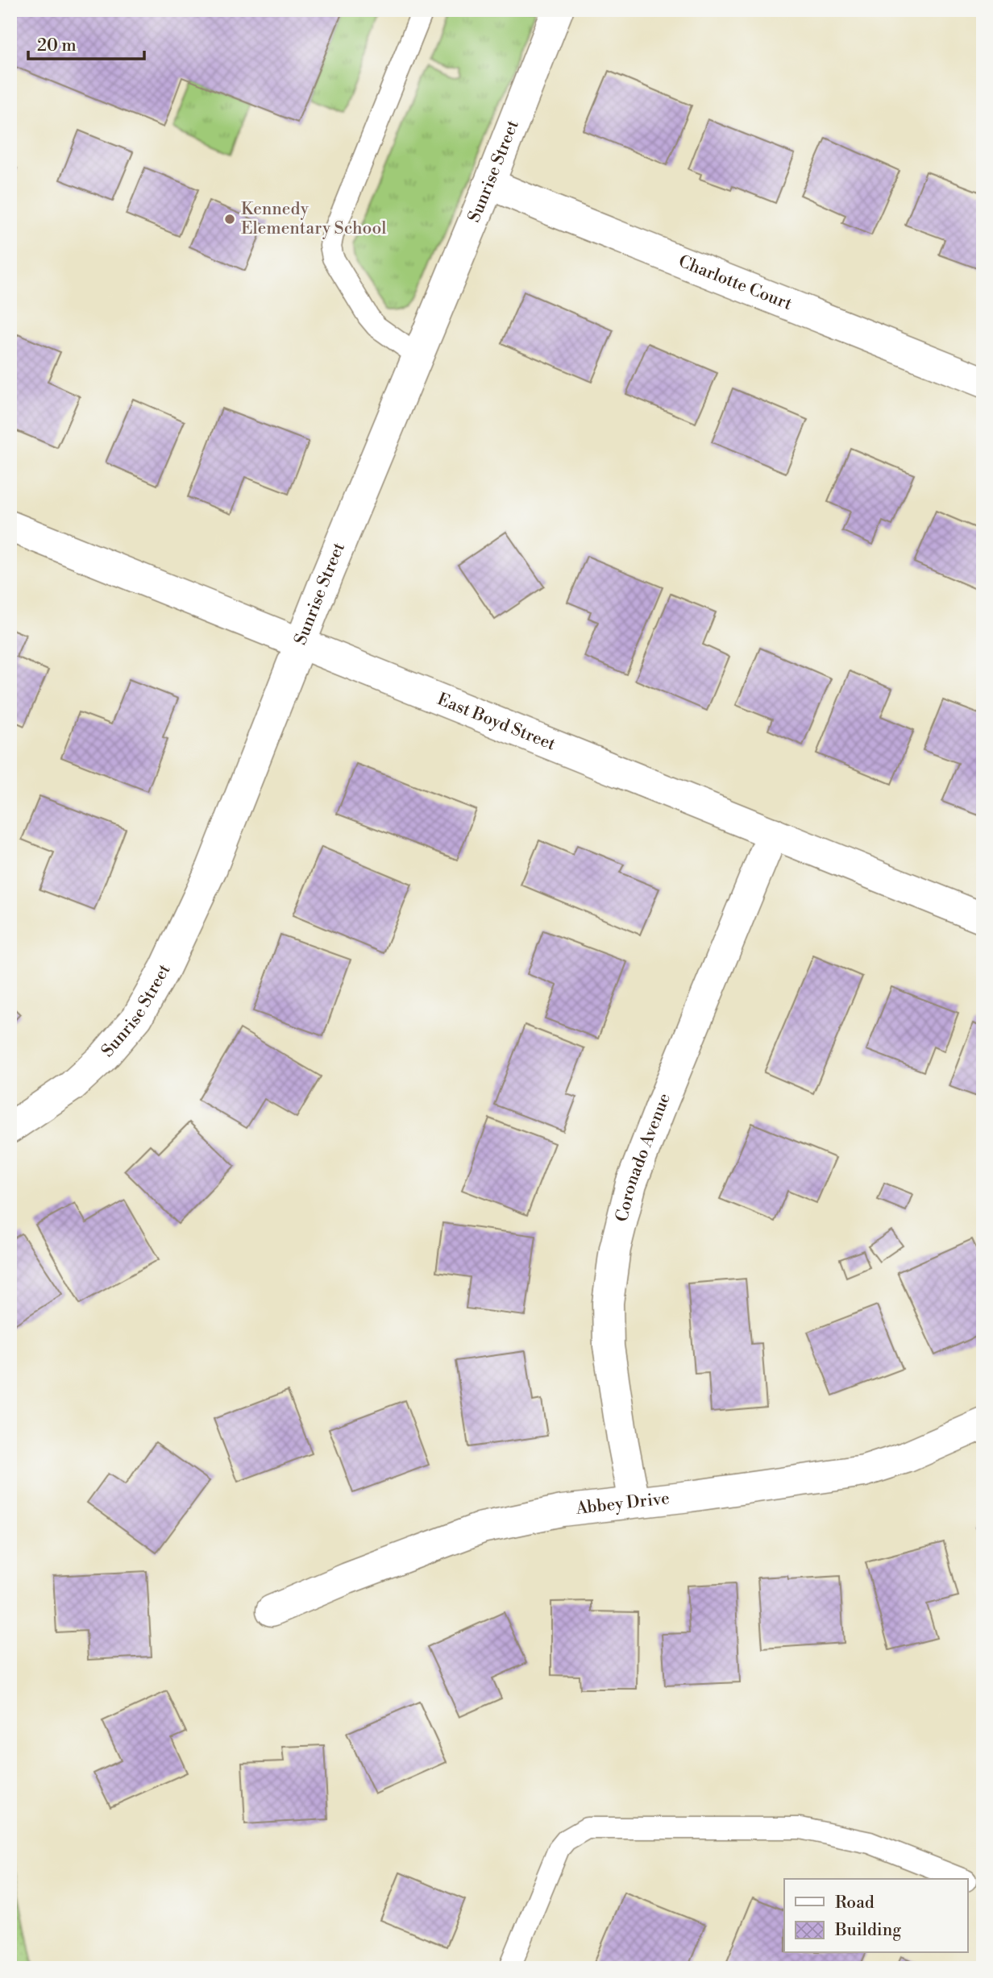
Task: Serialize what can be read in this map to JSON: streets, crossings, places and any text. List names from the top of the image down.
{
  "streets": {
    "street": [
      "Sunrise Street",
      "Charlotte Court",
      "East Boyd Street",
      "Coronado Avenue",
      "Abbey Drive"
    ]
  },
  "crossings": [
    ["Sunrise Street", "Charlotte Court"],
    ["Sunrise Street", "East Boyd Street"],
    ["East Boyd Street", "Coronado Avenue"],
    ["Coronado Avenue", "Abbey Drive"]
  ],
  "places": ["Kennedy Elementary School"],
  "legend": ["Road", "Building"],
  "scale_bar": "20 m"
}
